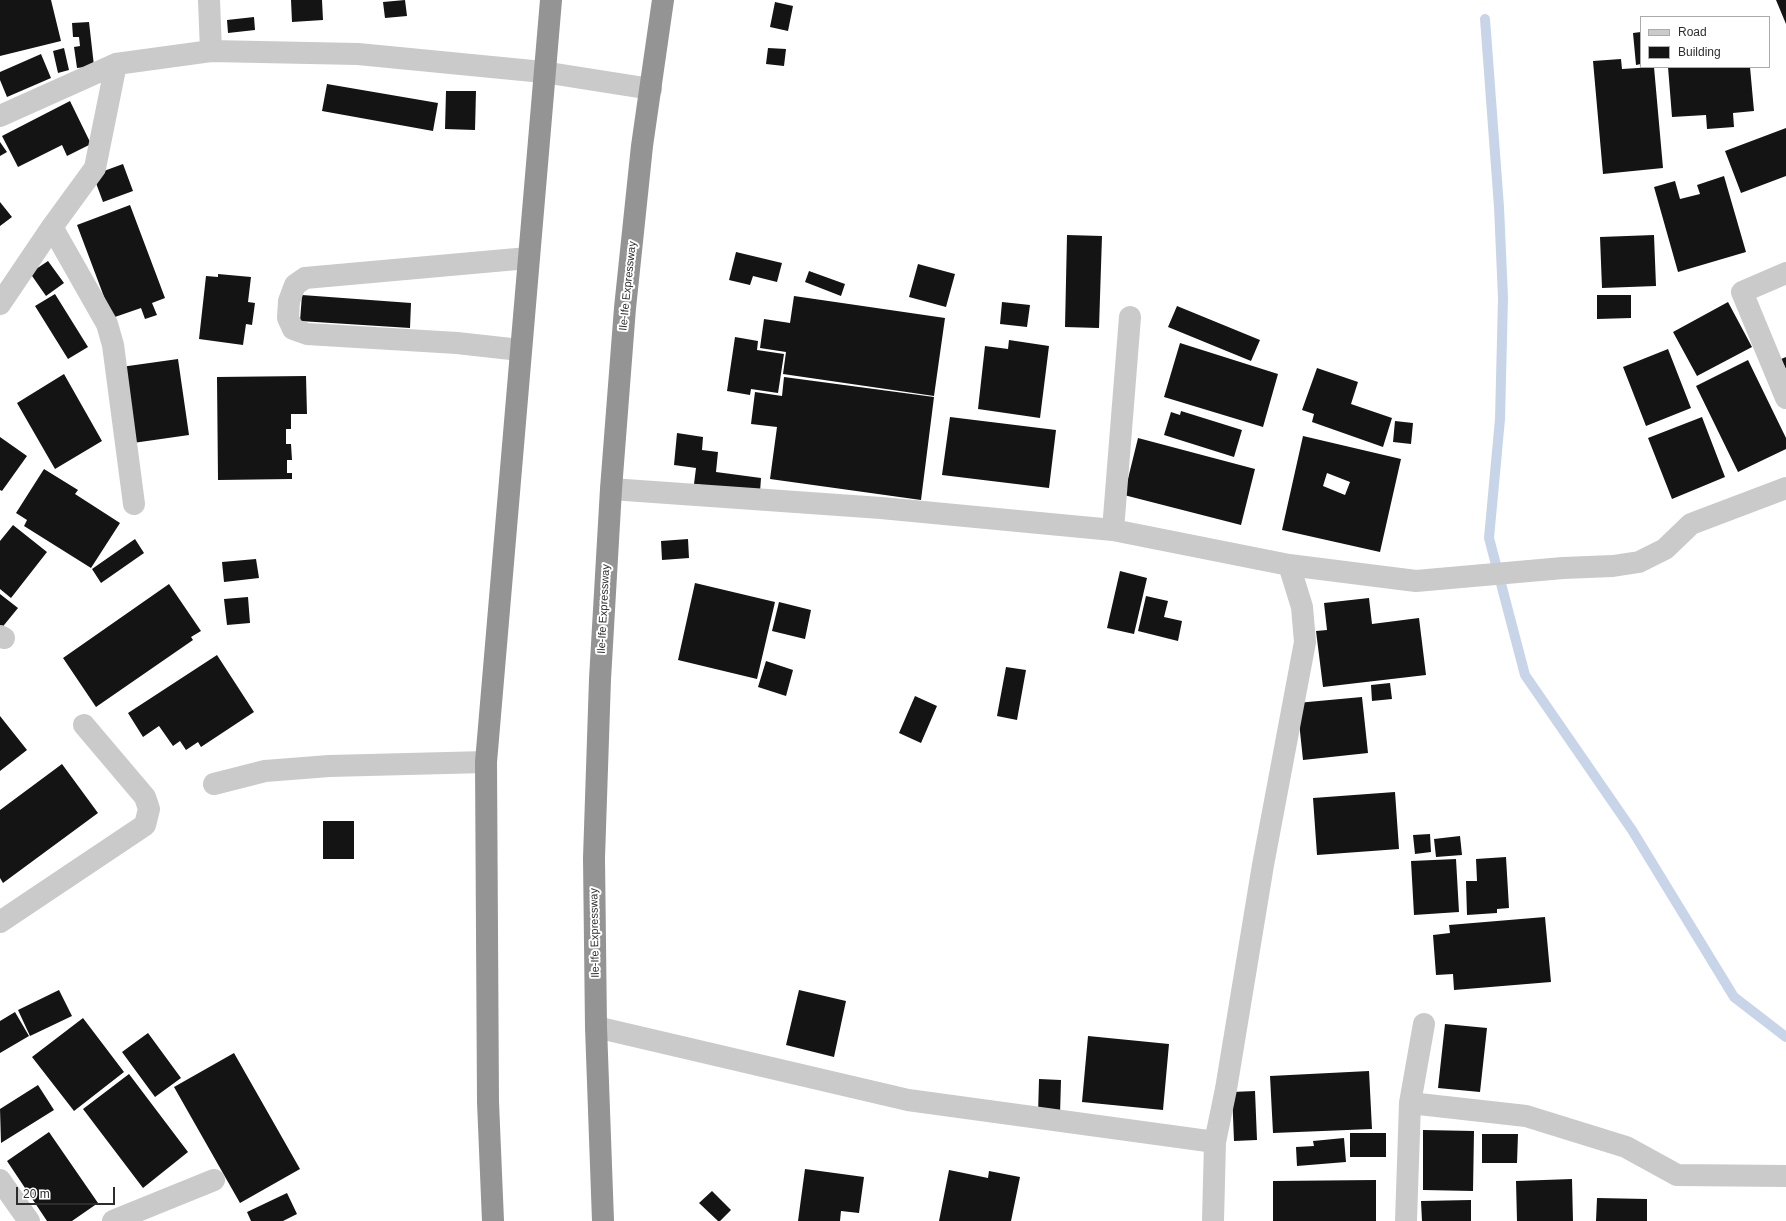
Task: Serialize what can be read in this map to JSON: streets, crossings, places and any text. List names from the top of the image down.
{
  "streets": {
    "highway": ["Ile-Ife Expressway"]
  },
  "legend": ["Road", "Building"],
  "scale_bar": "20 m"
}
